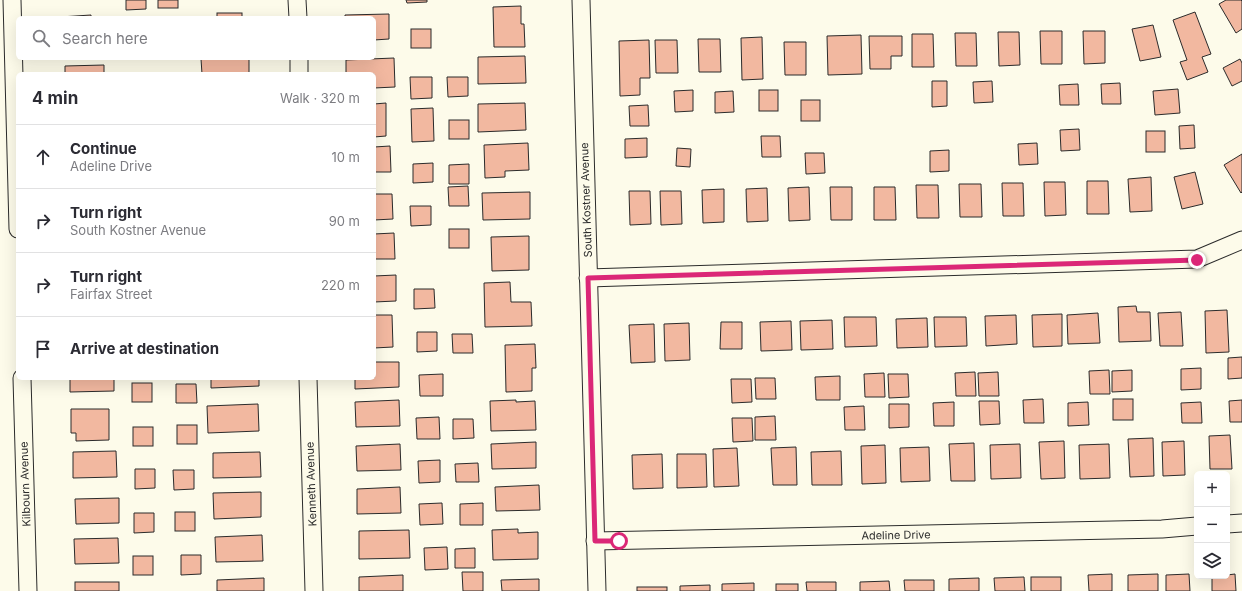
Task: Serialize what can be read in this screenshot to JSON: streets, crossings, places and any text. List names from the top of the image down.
{
  "streets": {
    "street": [
      "South Kostner Avenue",
      "Kilbourn Avenue",
      "Kenneth Avenue",
      "Adeline Drive"
    ]
  },
  "crossings": [
    ["South Kostner Avenue", "Adeline Drive"]
  ],
  "page": {
    "search": "Search here",
    "heading": ["4 min", "Walk · 320 m"],
    "list": [
      ["Continue", "Adeline Drive", "10 m"],
      ["Turn right", "South Kostner Avenue", "90 m"],
      ["Turn right", "Fairfax Street", "220 m"],
      "Arrive at destination"
    ],
    "map_buttons": ["+", "−"]
  }
}
